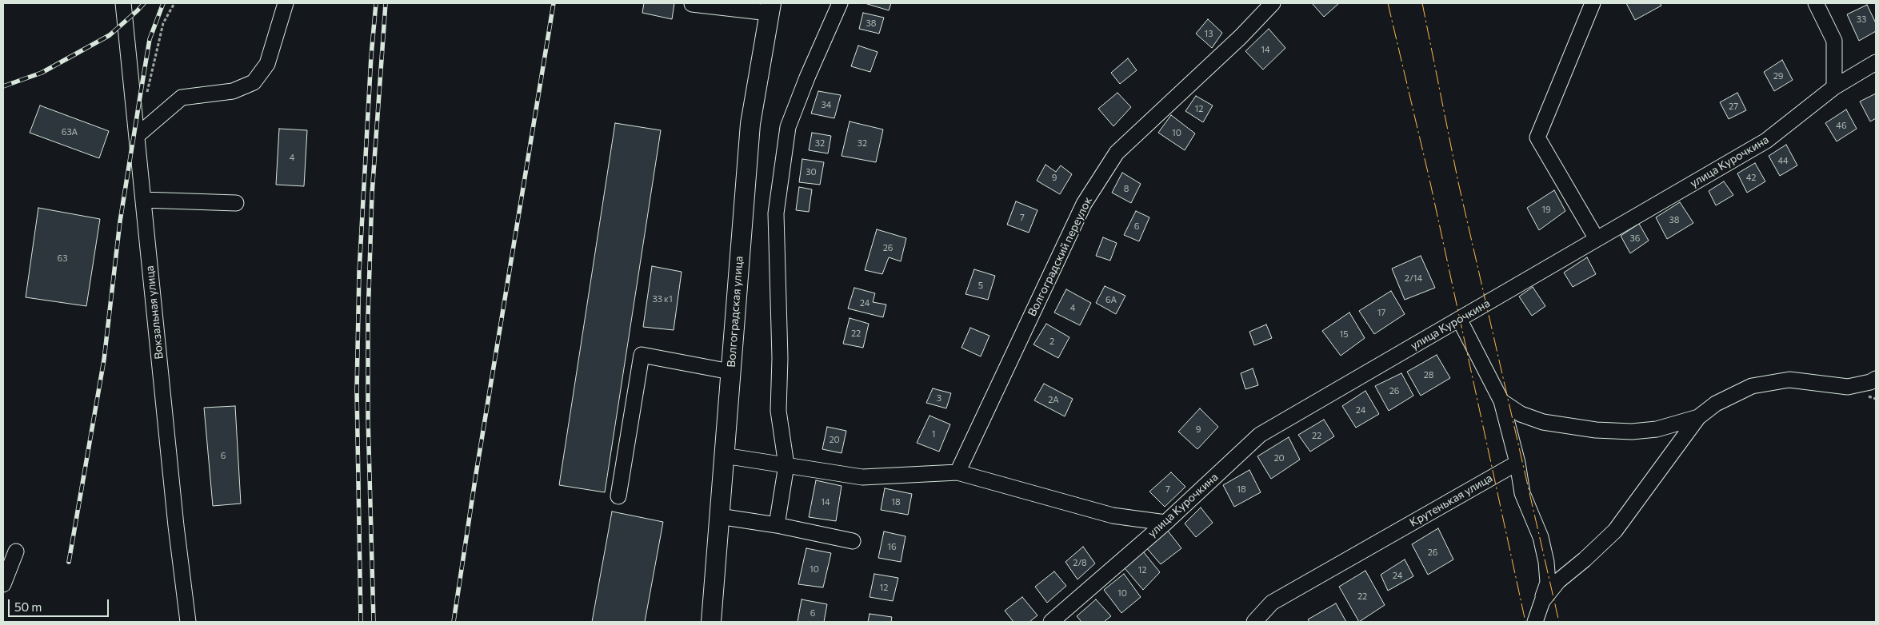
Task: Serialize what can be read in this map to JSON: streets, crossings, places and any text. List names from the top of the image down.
{
  "streets": {
    "main road": ["Волгоградская улица"],
    "street": [
      "улица Курочкина",
      "Волгоградский переулок",
      "Вокзальная улица",
      "Крутенькая улица"
    ]
  },
  "house_numbers": [
    "33",
    "38",
    "13",
    "14",
    "29",
    "34",
    "27",
    "12",
    "46",
    "63А",
    "10",
    "32",
    "32",
    "4",
    "44",
    "30",
    "9",
    "42",
    "8",
    "19",
    "7",
    "38",
    "6",
    "36",
    "26",
    "63",
    "2/14",
    "5",
    "33 к1",
    "6А",
    "24",
    "4",
    "17",
    "22",
    "15",
    "2",
    "28",
    "26",
    "3",
    "2А",
    "24",
    "9",
    "1",
    "22",
    "20",
    "6",
    "20",
    "7",
    "18",
    "14",
    "18",
    "16",
    "26",
    "2/8",
    "10",
    "12",
    "24",
    "12",
    "10",
    "22",
    "6"
  ],
  "scale_bar": "50 m"
}
